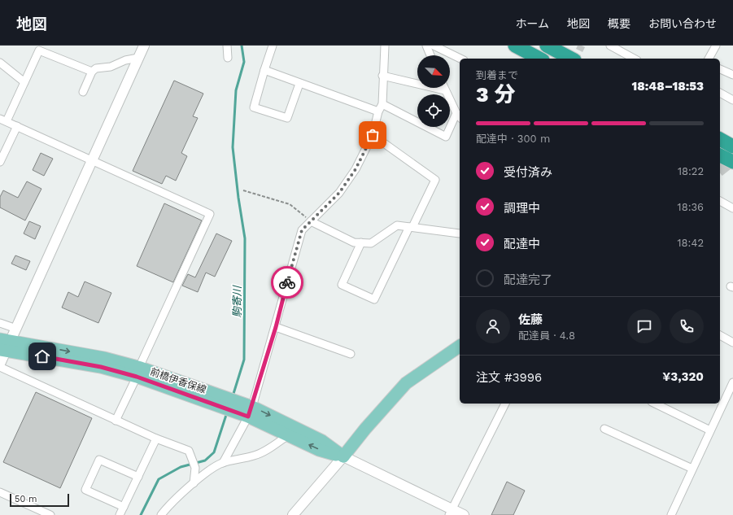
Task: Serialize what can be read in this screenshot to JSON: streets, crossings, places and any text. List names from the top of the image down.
{
  "streets": {
    "main road": ["前橋伊香保線"]
  },
  "water": ["駒寄川"],
  "scale_bar": "50 m",
  "north": "bottom right",
  "page": {
    "header": "地図",
    "nav": [
      "ホーム",
      "地図",
      "概要",
      "お問い合わせ"
    ],
    "heading": ["3 分", "到着まで", "18:48–18:53"],
    "panel": [
      "佐藤",
      "配達員 · 4.8",
      "注文 #3996",
      "¥3,320"
    ],
    "bar": "配達中 · 300 m",
    "list": [
      ["受付済み", "18:22"],
      ["調理中", "18:36"],
      ["配達中", "18:42"],
      "配達完了"
    ],
    "scale": "50 m"
  }
}
